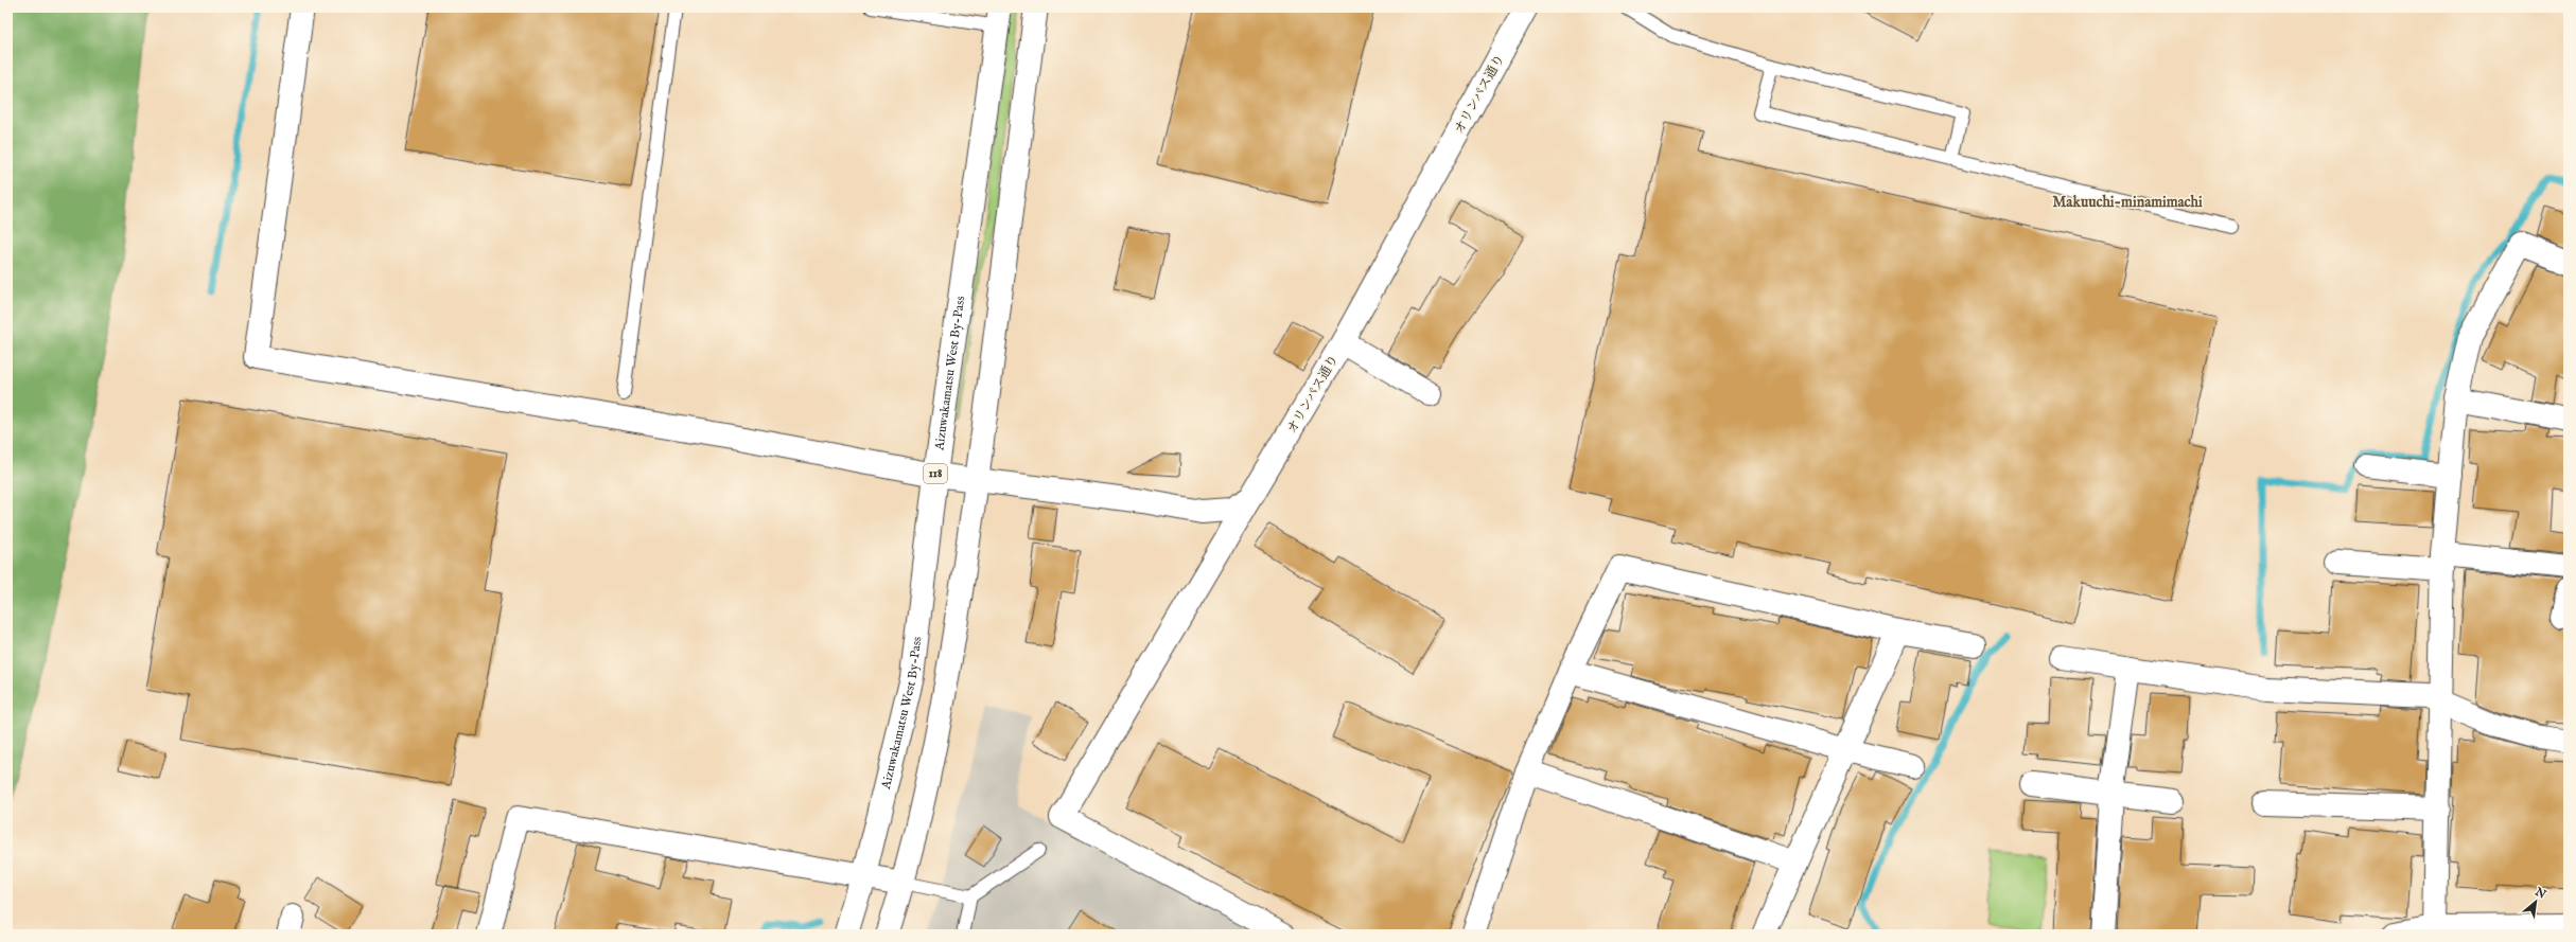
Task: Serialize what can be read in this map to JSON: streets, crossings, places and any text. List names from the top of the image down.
{
  "streets": {
    "main road": ["オリンパス通り", "Aizuwakamatsu West By-Pass", "118"]
  },
  "districts": ["Makuuchi-minamimachi"],
  "north": "top right"
}
